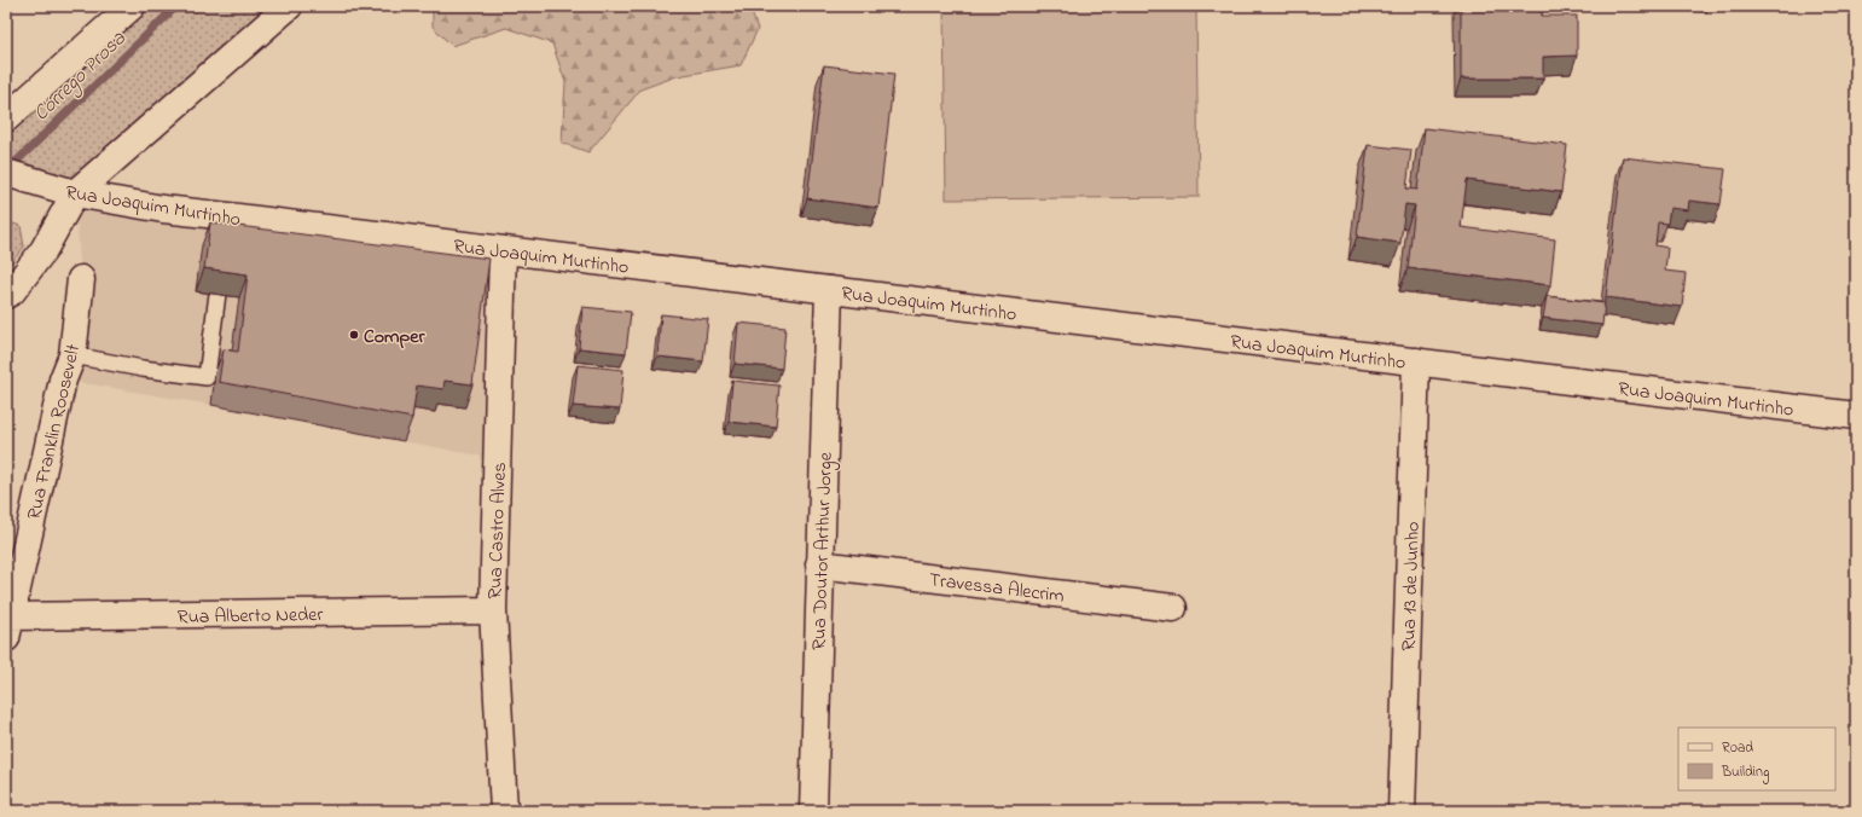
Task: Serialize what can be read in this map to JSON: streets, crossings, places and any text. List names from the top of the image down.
{
  "streets": {
    "street": [
      "Rua Joaquim Murtinho",
      "Rua Franklin Roosevelt",
      "Rua Castro Alves",
      "Rua Doutor Arthur Jorge",
      "Travessa Alecrim",
      "Rua 13 de Junho",
      "Rua Alberto Neder"
    ]
  },
  "crossings": [
    ["Rua Joaquim Murtinho", "Rua Castro Alves"],
    ["Rua Joaquim Murtinho", "Rua Doutor Arthur Jorge"],
    ["Rua Joaquim Murtinho", "Rua 13 de Junho"],
    ["Rua Franklin Roosevelt", "Rua Alberto Neder"],
    ["Rua Castro Alves", "Rua Alberto Neder"],
    ["Rua Doutor Arthur Jorge", "Travessa Alecrim"]
  ],
  "water": ["Córrego Prosa"],
  "places": ["Comper"],
  "legend": ["Road", "Building"]
}
